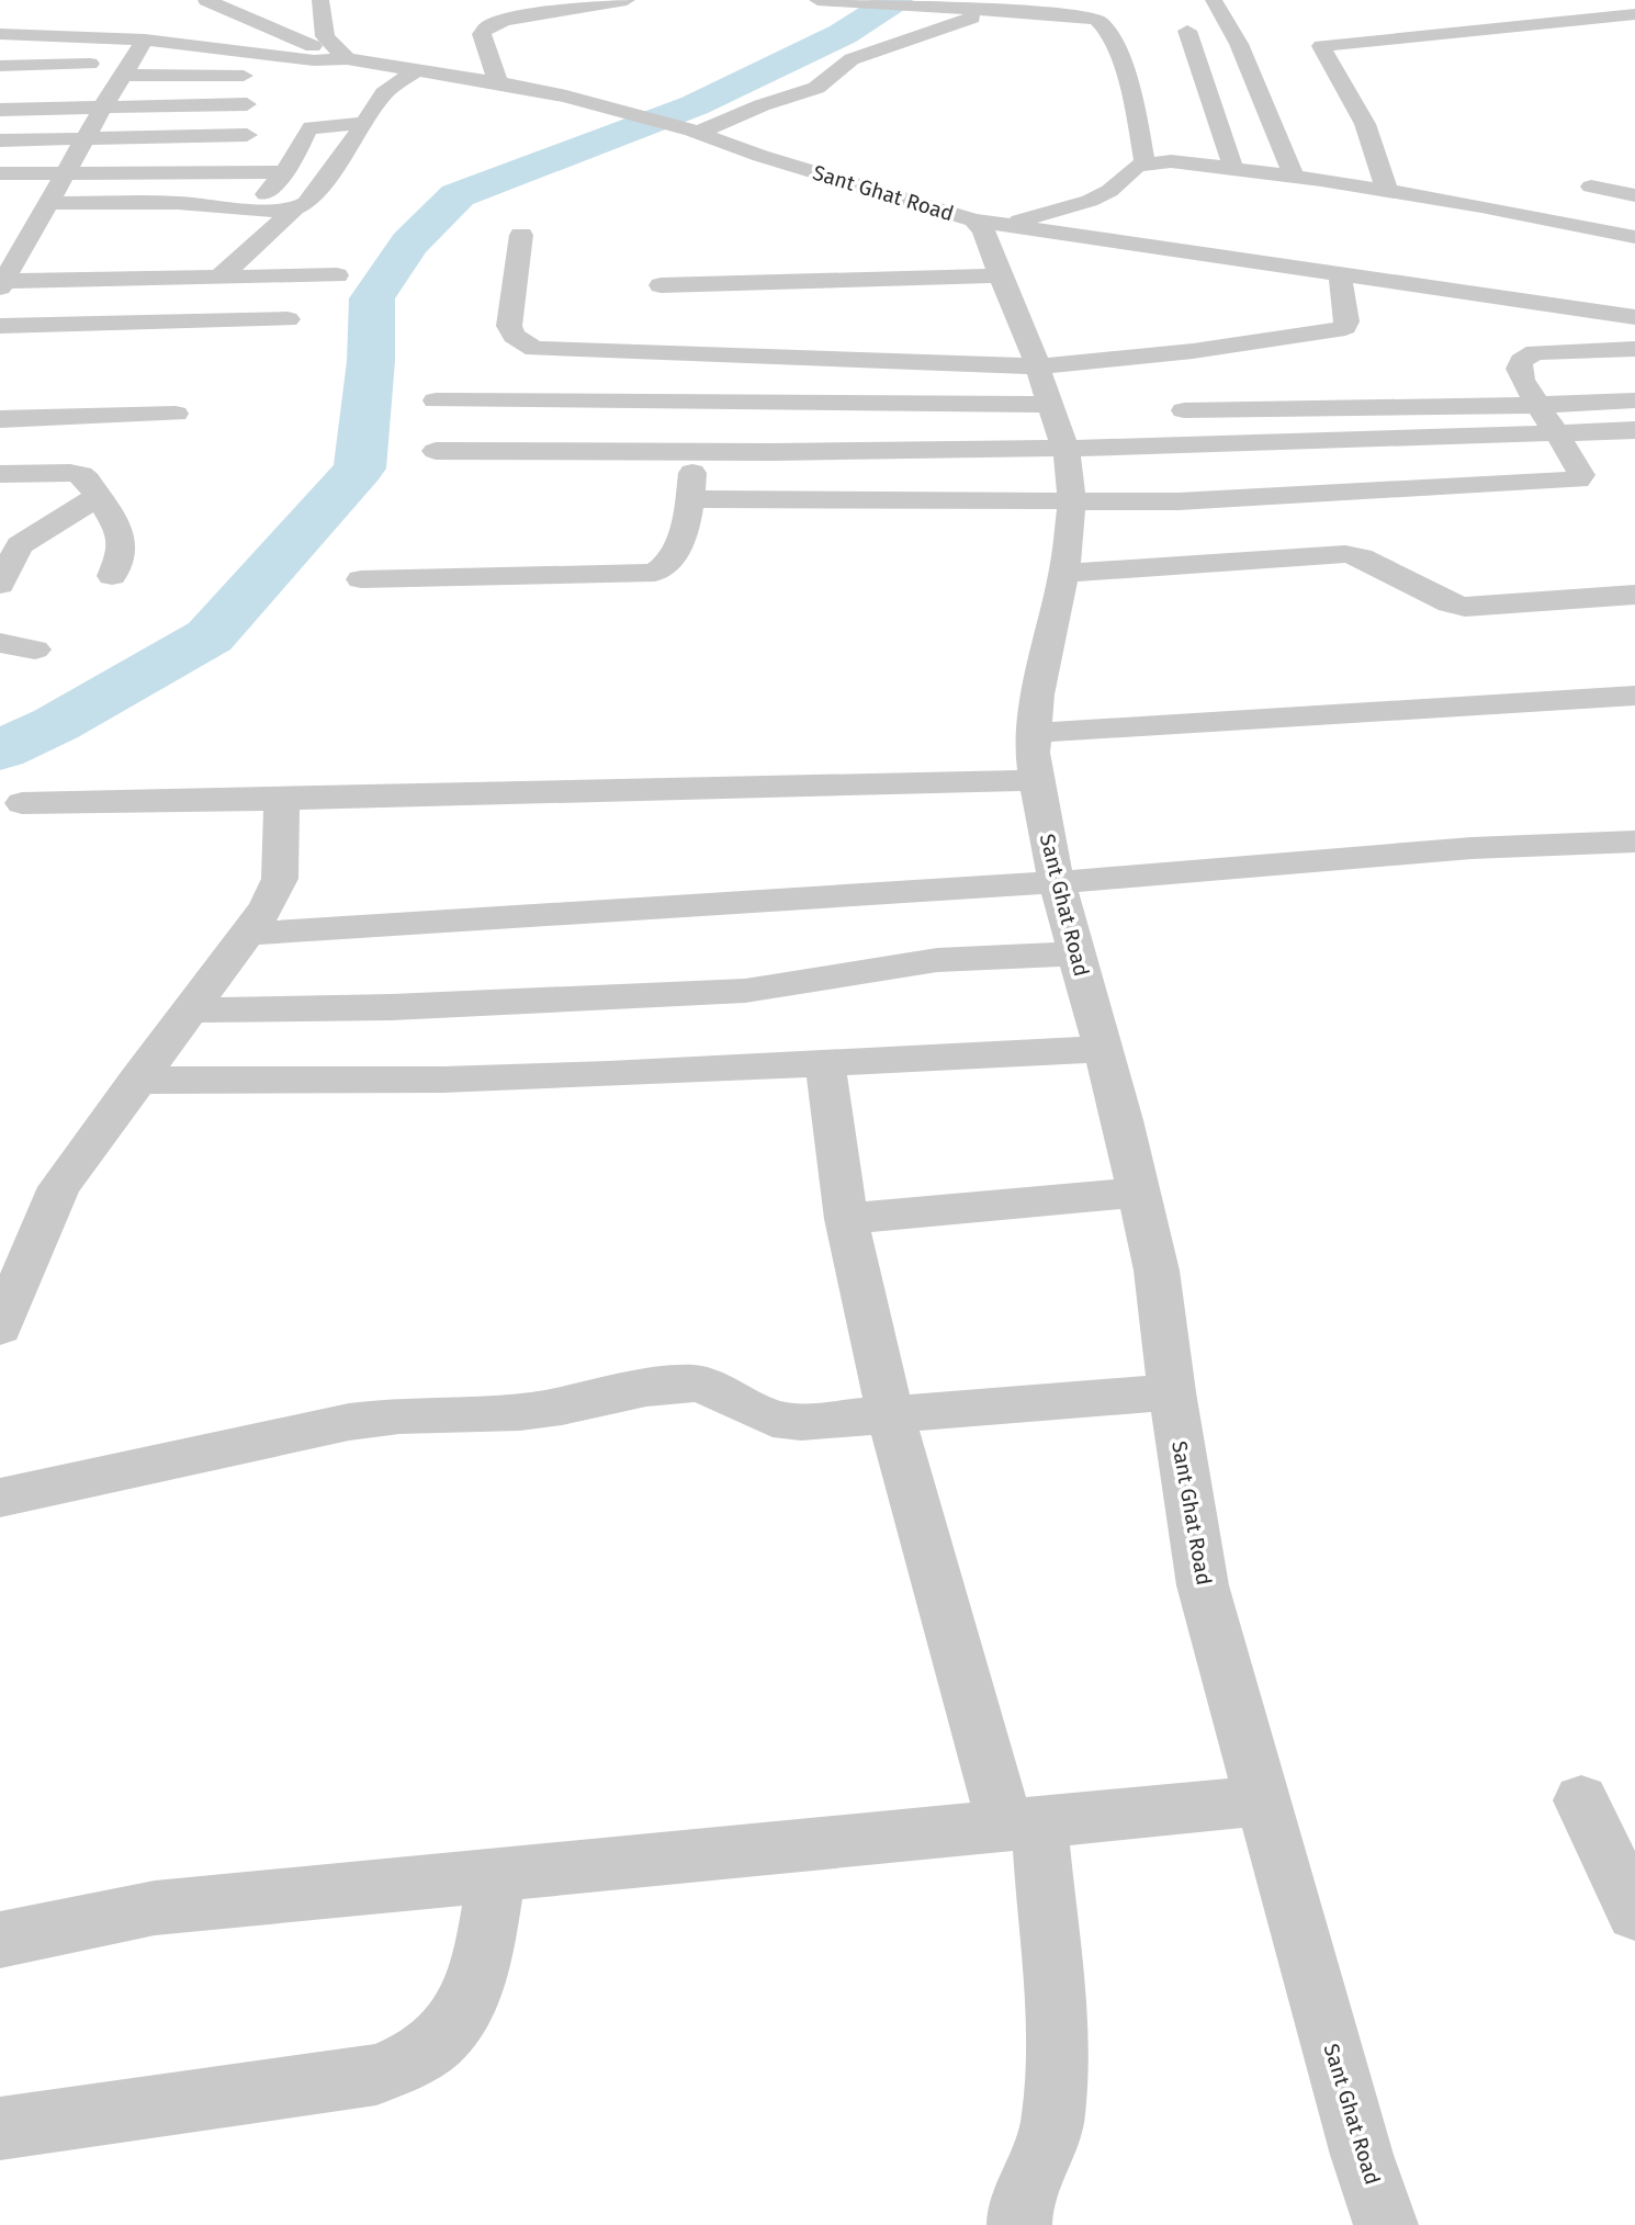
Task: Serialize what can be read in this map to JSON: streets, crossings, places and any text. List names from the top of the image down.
{
  "streets": {
    "street": ["Sant Ghat Road"]
  }
}
